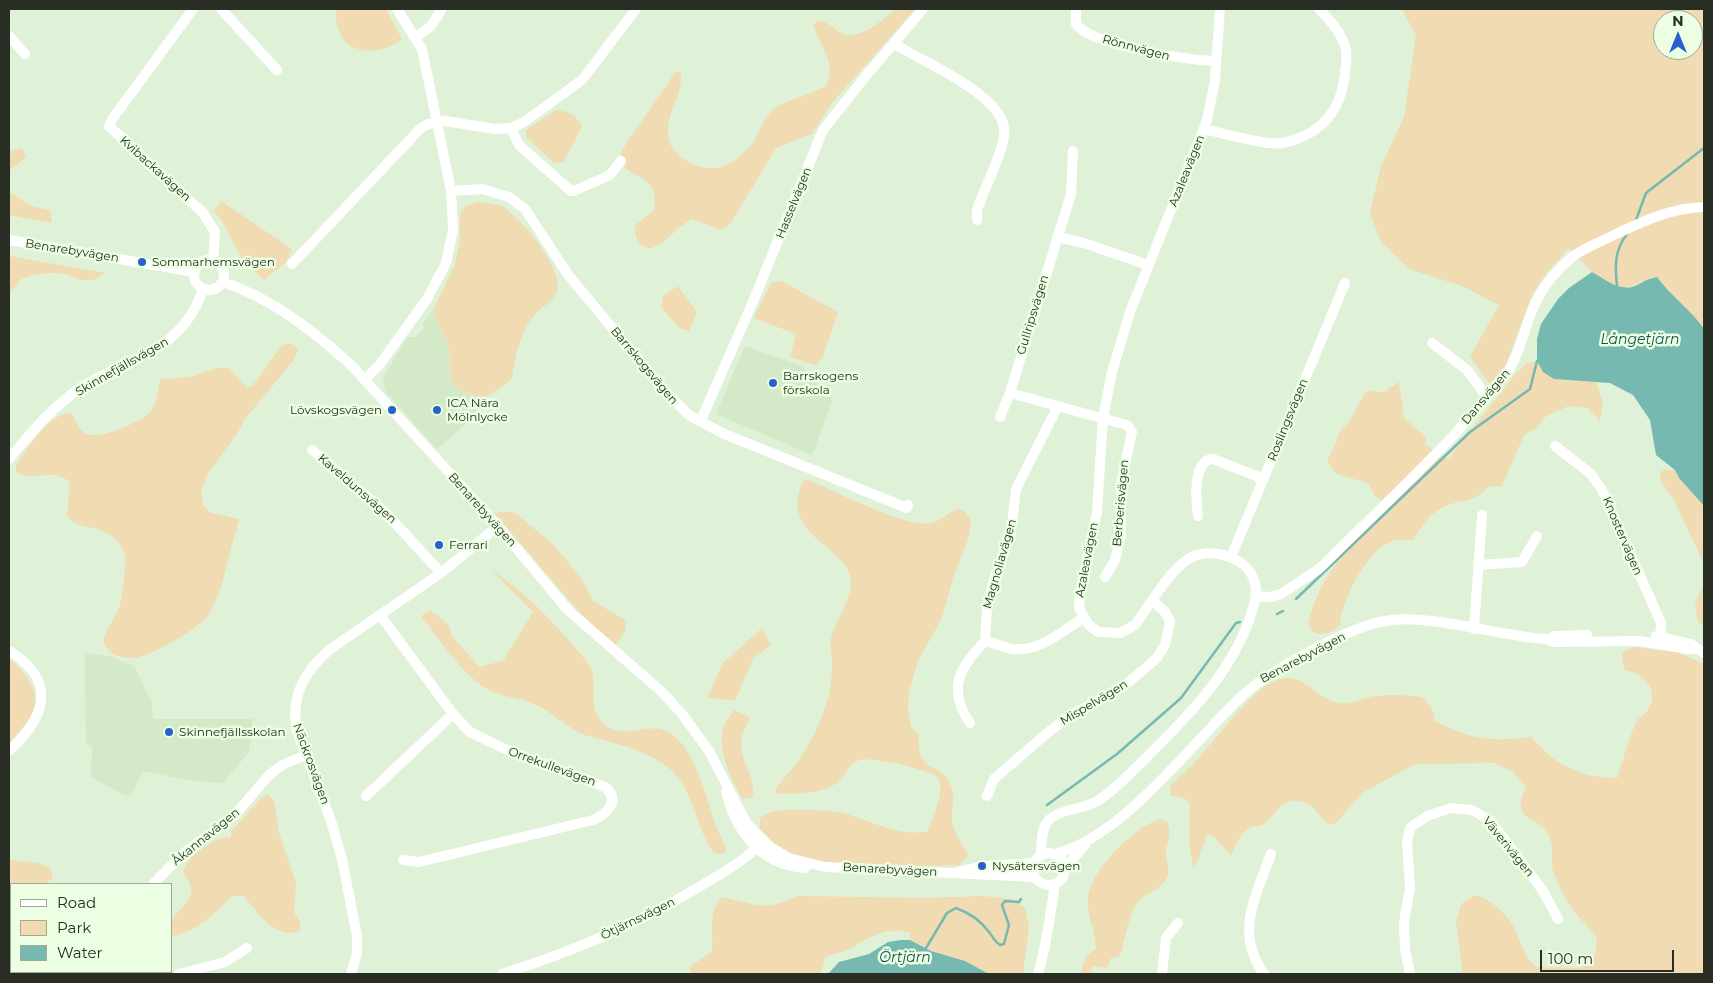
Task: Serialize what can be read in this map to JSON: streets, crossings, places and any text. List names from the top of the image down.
{
  "streets": {
    "street": [
      "Rönnvägen",
      "Kvibackavägen",
      "Azaleavägen",
      "Hasselvägen",
      "Benarebyvägen",
      "Gullripsvägen",
      "Barrskogsvägen",
      "Skinnefjällsvägen",
      "Dansvägen",
      "Roslingsvägen",
      "Kaveldunsvägen",
      "Berberisvägen",
      "Knostervägen",
      "Magnoliavägen",
      "Mispelvägen",
      "Näckrosvägen",
      "Orrekullevägen",
      "Åkannavägen",
      "Väverivägen",
      "Ötjärnsvägen"
    ]
  },
  "crossings": [
    ["Rönnvägen", "Azaleavägen"],
    ["Kvibackavägen", "Benarebyvägen"],
    ["Kvibackavägen", "Skinnefjällsvägen"],
    ["Azaleavägen", "Berberisvägen"],
    ["Hasselvägen", "Barrskogsvägen"],
    ["Benarebyvägen", "Skinnefjällsvägen"],
    ["Benarebyvägen", "Knostervägen"],
    ["Benarebyvägen", "Näckrosvägen"],
    ["Benarebyvägen", "Ötjärnsvägen"],
    ["Kaveldunsvägen", "Näckrosvägen"],
    ["Näckrosvägen", "Orrekullevägen"],
    ["Näckrosvägen", "Åkannavägen"]
  ],
  "water": ["Långetjärn", "Örtjärn"],
  "places": [
    "Sommarhemsvägen",
    "Barrskogens förskola",
    "Lövskogsvägen",
    "ICA Nära Mölnlycke",
    "Ferrari",
    "Skinnefjällsskolan",
    "Nysätersvägen"
  ],
  "legend": ["Road", "Park", "Water"],
  "scale_bar": "100 m",
  "north": "top"
}
